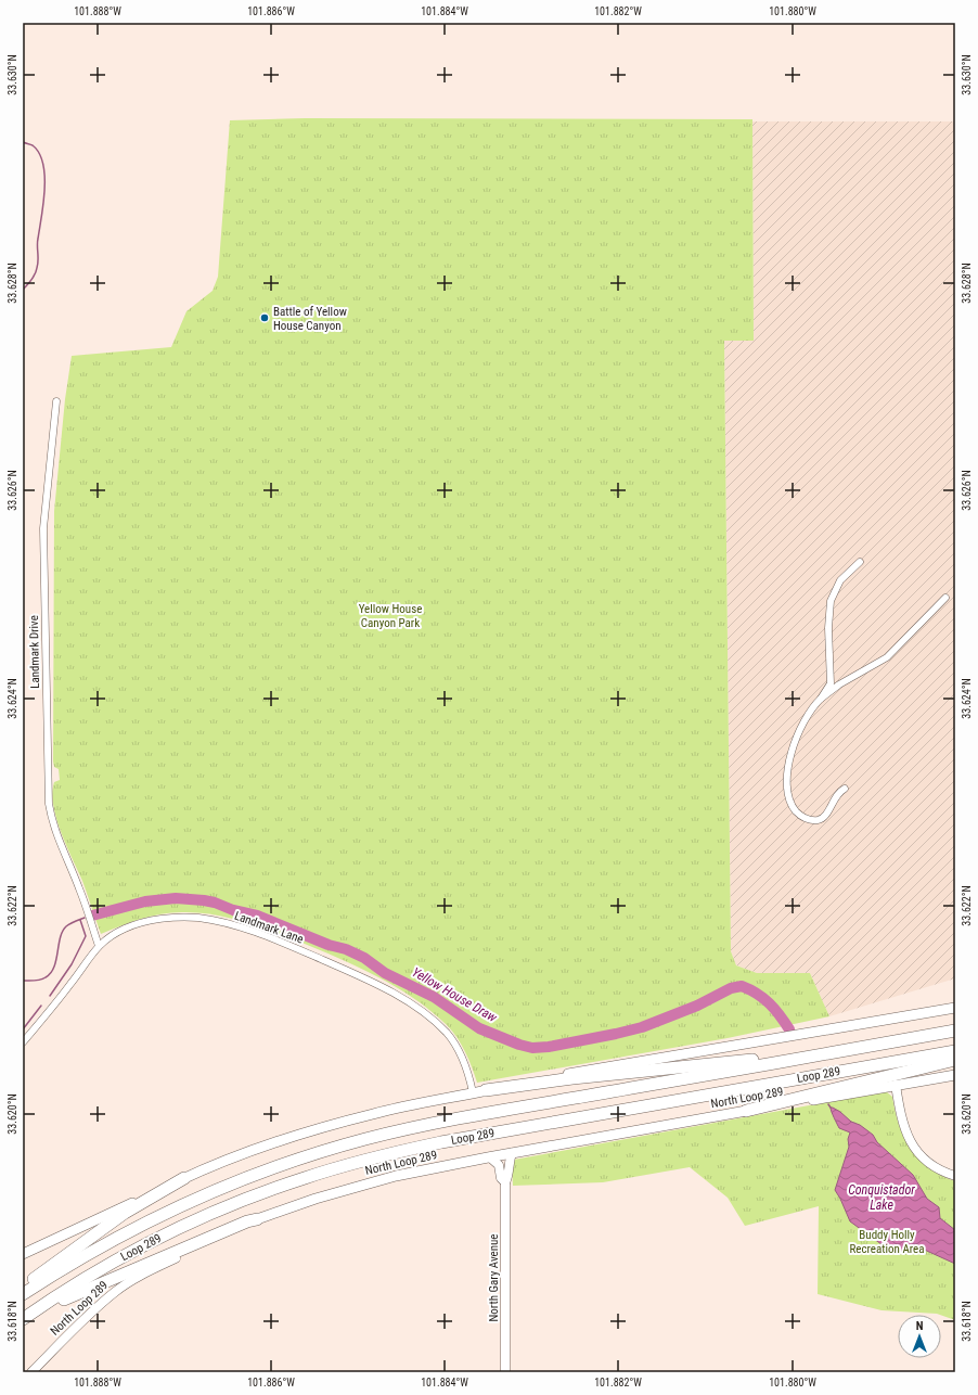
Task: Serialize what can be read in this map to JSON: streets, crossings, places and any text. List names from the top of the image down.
{
  "streets": {
    "highway": ["Loop 289"],
    "main road": ["North Loop 289"],
    "street": ["Landmark Drive", "Landmark Lane", "North Gary Avenue"]
  },
  "crossings": [
    ["Landmark Drive", "Landmark Lane"],
    ["North Loop 289", "North Gary Avenue"]
  ],
  "water": ["Yellow House Draw", "Conquistador Lake"],
  "parks": ["Yellow House Canyon Park", "Buddy Holly Recreation Area"],
  "places": ["Battle of Yellow House Canyon"],
  "north": "top",
  "coordinates": [
    "101.888°W",
    "101.886°W",
    "101.884°W",
    "101.882°W",
    "101.880°W",
    "33.630°N",
    "33.628°N",
    "33.626°N",
    "33.624°N",
    "33.622°N",
    "33.620°N",
    "33.618°N"
  ]
}
